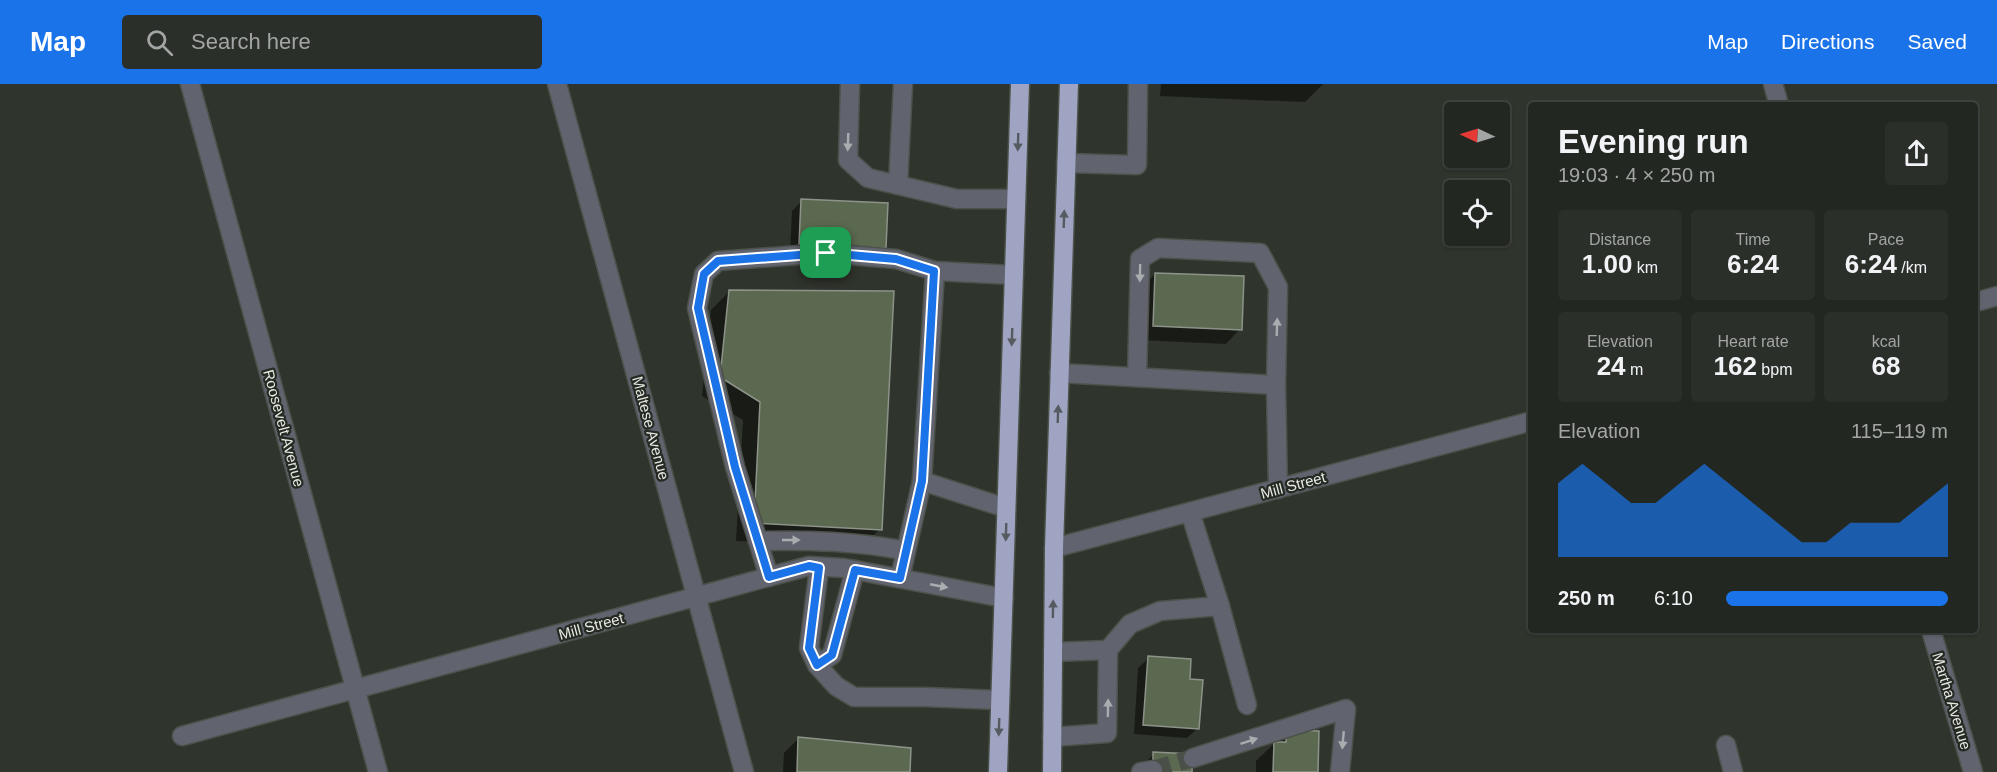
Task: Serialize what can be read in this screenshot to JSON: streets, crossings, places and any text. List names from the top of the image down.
{
  "streets": {
    "street": [
      "Roosevelt Avenue",
      "Maltese Avenue",
      "Mill Street",
      "Martha Avenue"
    ]
  },
  "crossings": [
    ["Roosevelt Avenue", "Mill Street"],
    ["Maltese Avenue", "Mill Street"]
  ],
  "north": "left",
  "page": {
    "header": "Map",
    "search": "Search here",
    "nav": ["Map", "Directions", "Saved"],
    "heading": ["Evening run", "19:03 · 4 × 250 m"],
    "stats": [
      ["Distance", "1.00 km"],
      ["Time", "6:24"],
      ["Pace", "6:24 /km"],
      ["Elevation", "24 m"],
      ["Heart rate", "162 bpm"],
      ["kcal", "68"]
    ],
    "chart": ["Elevation", "115–119 m"],
    "list": [
      {
        "name": "250 m",
        "note": "6:10"
      }
    ]
  }
}
